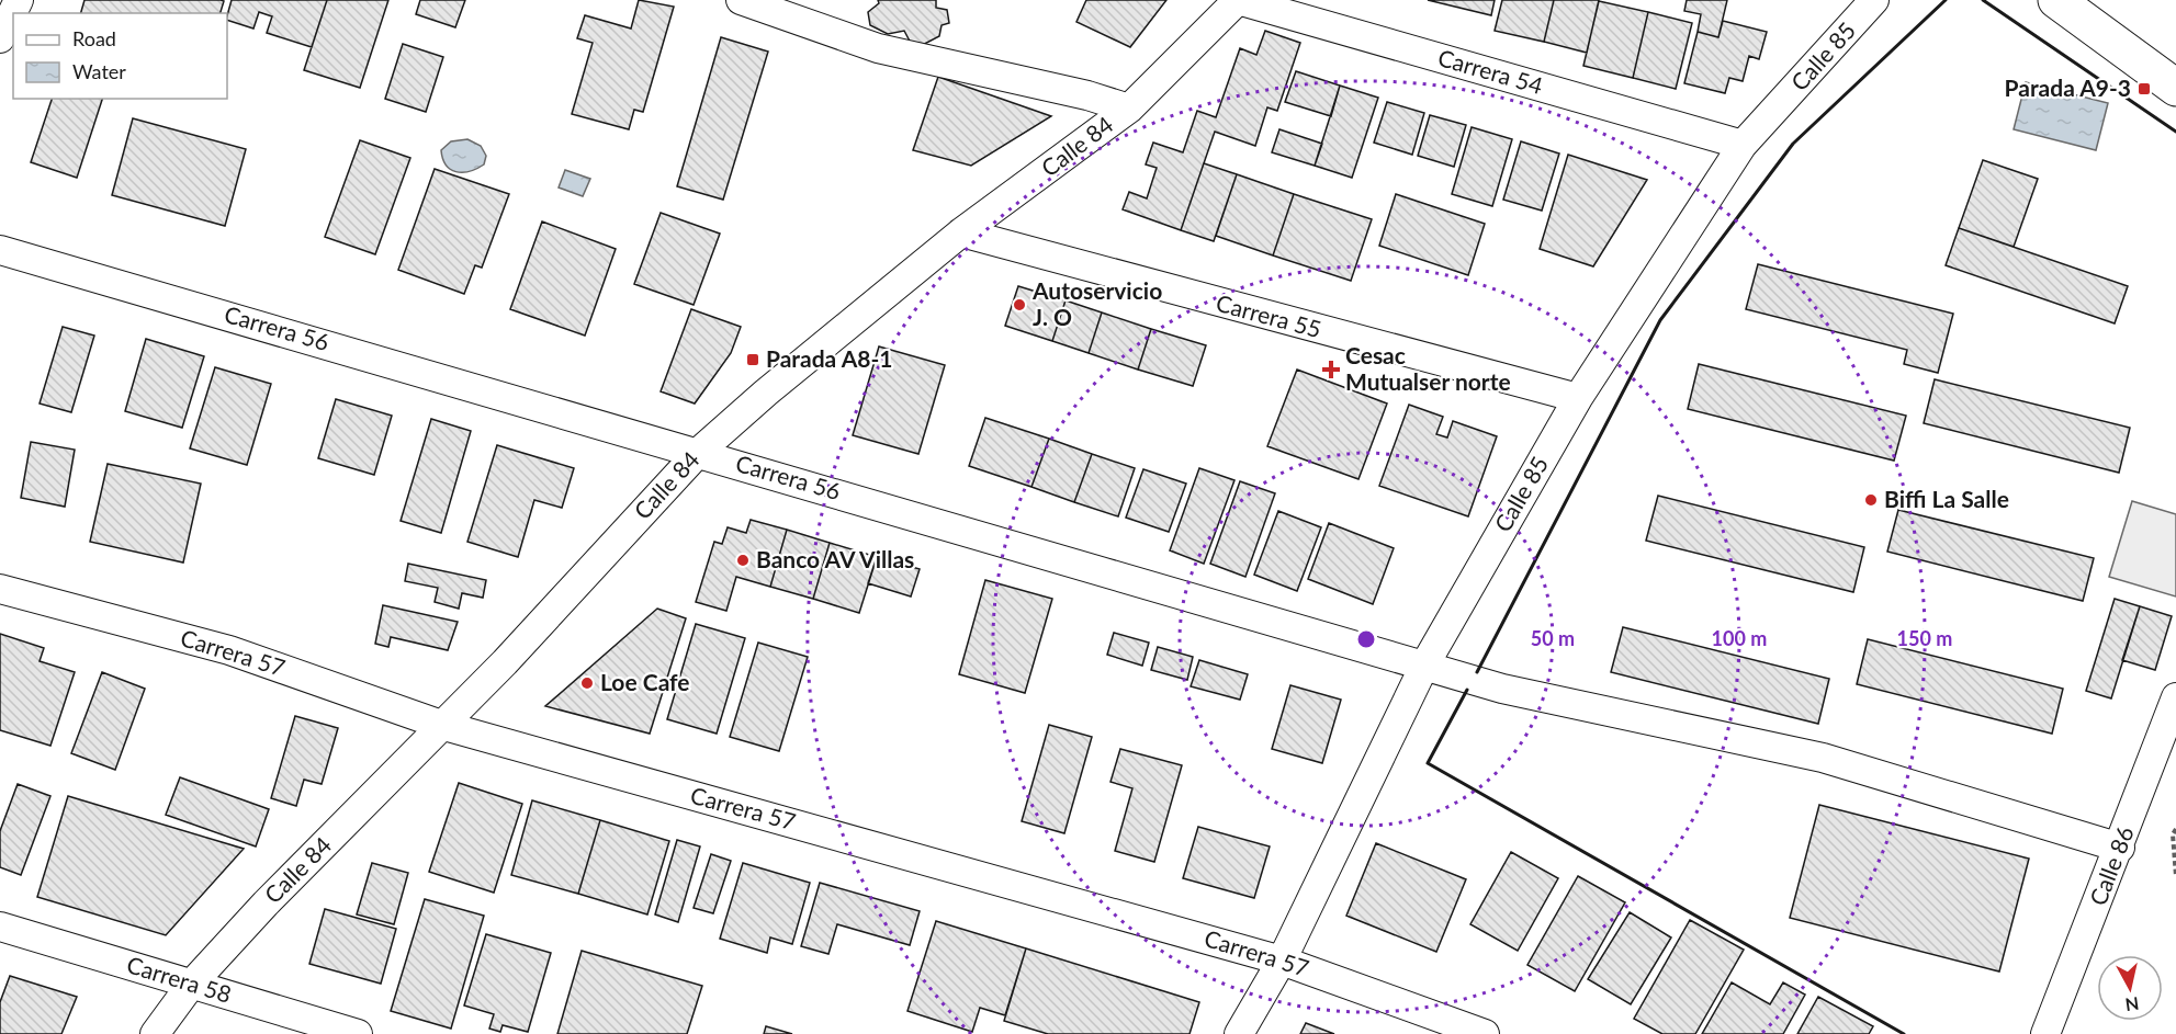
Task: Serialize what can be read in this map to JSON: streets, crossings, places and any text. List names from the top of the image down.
{
  "streets": {
    "street": [
      "Calle 85",
      "Carrera 54",
      "Calle 84",
      "Carrera 55",
      "Carrera 56",
      "Carrera 57",
      "Calle 86",
      "Carrera 58"
    ]
  },
  "crossings": [
    ["Calle 85", "Carrera 54"],
    ["Calle 85", "Carrera 55"],
    ["Calle 85", "Carrera 56"],
    ["Calle 85", "Carrera 57"],
    ["Carrera 54", "Calle 84"],
    ["Calle 84", "Carrera 55"],
    ["Calle 84", "Carrera 56"],
    ["Calle 84", "Carrera 57"],
    ["Calle 84", "Carrera 58"],
    ["Carrera 56", "Calle 86"]
  ],
  "places": {
    "transit": ["Parada A9-3", "Parada A8-1"],
    "other": [
      "Autoservicio J. O",
      "Biffi La Salle",
      "Banco AV Villas",
      "Loe Cafe"
    ],
    "health": ["Cesac Mutualser norte"]
  },
  "legend": ["Road", "Water"],
  "north": "bottom",
  "rings": ["50 m", "100 m", "150 m"]
}
